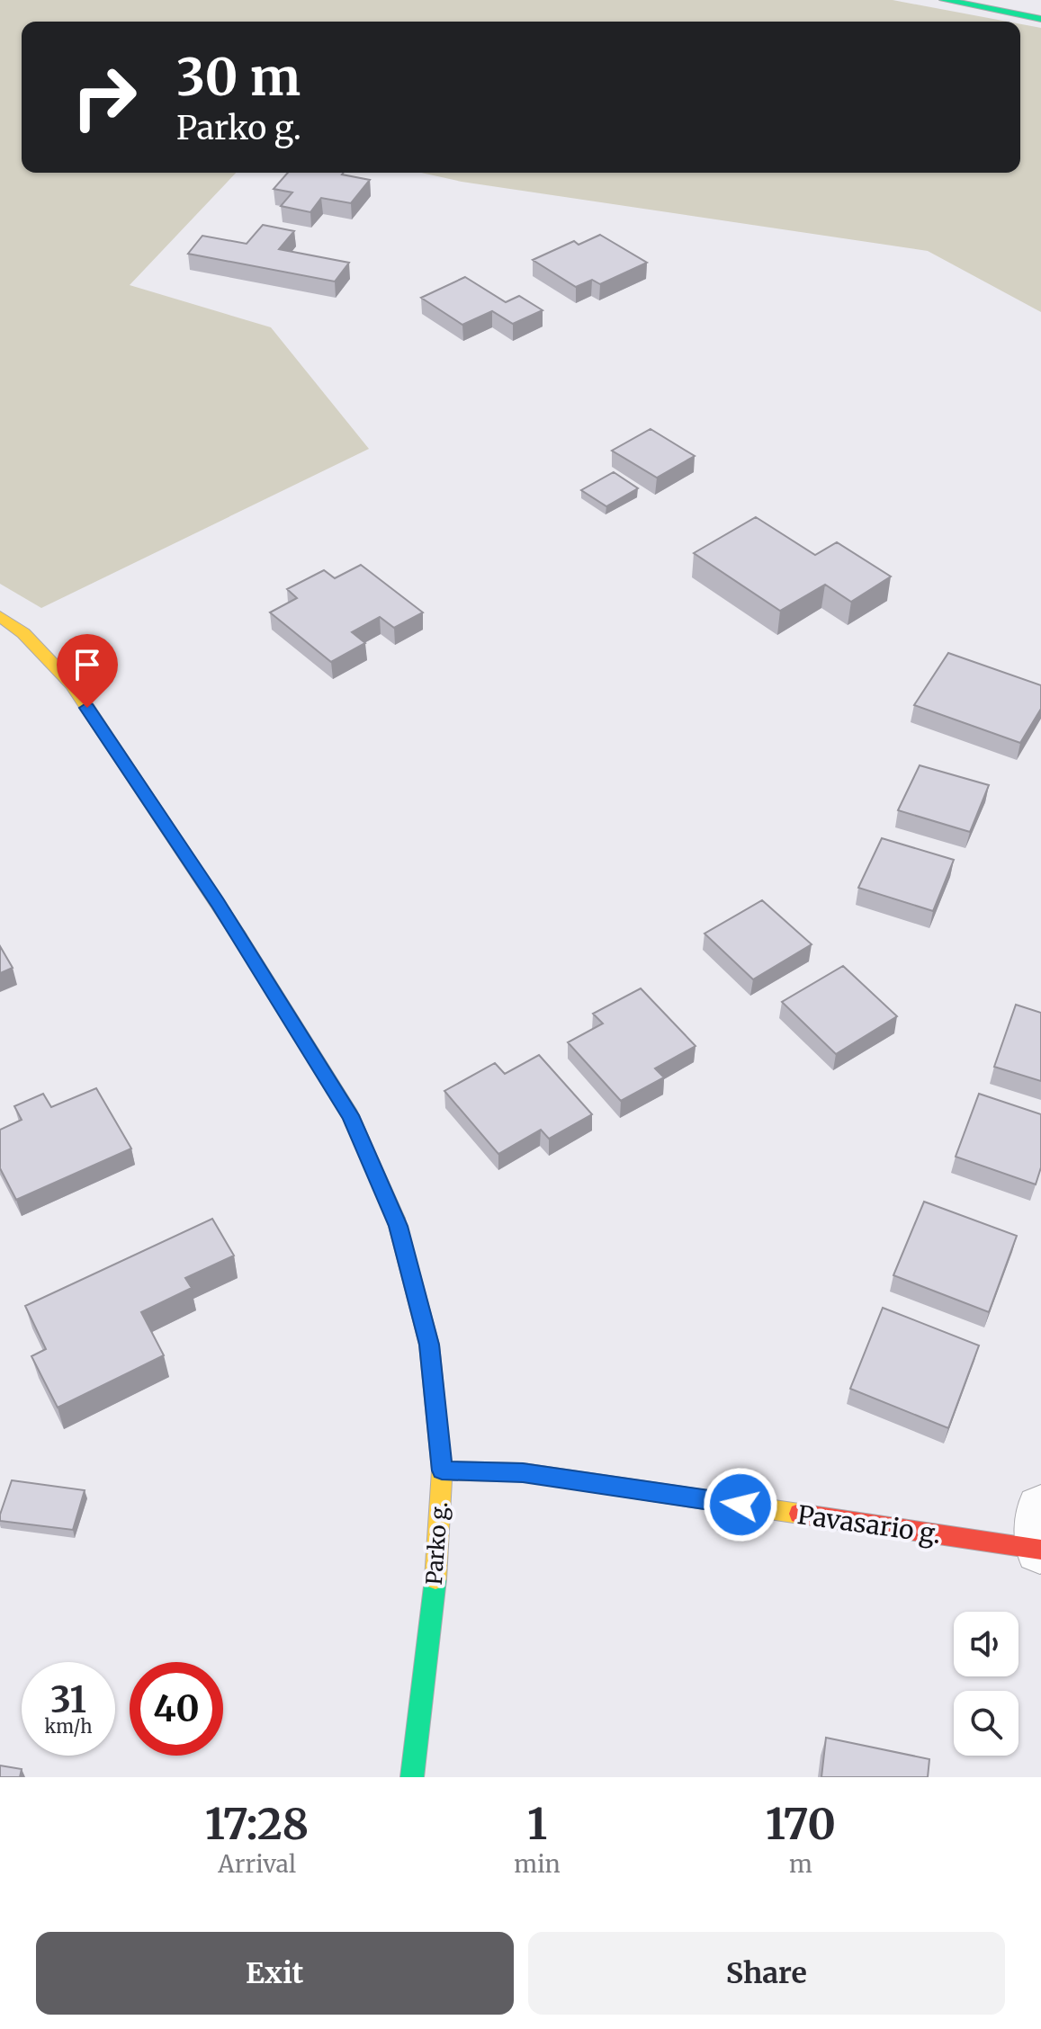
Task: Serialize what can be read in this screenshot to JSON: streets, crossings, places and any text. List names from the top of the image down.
{
  "streets": {
    "main road": ["Pavasario g.", "Parko g."]
  },
  "crossings": [
    ["Pavasario g.", "Parko g."]
  ],
  "page": {
    "turn": ["30 m", "Parko g."],
    "speed": "31 km/h",
    "limit": "40",
    "eta": [
      "17:28",
      "Arrival",
      "1",
      "min",
      "170",
      "m"
    ],
    "buttons": ["Exit", "Share"]
  }
}
